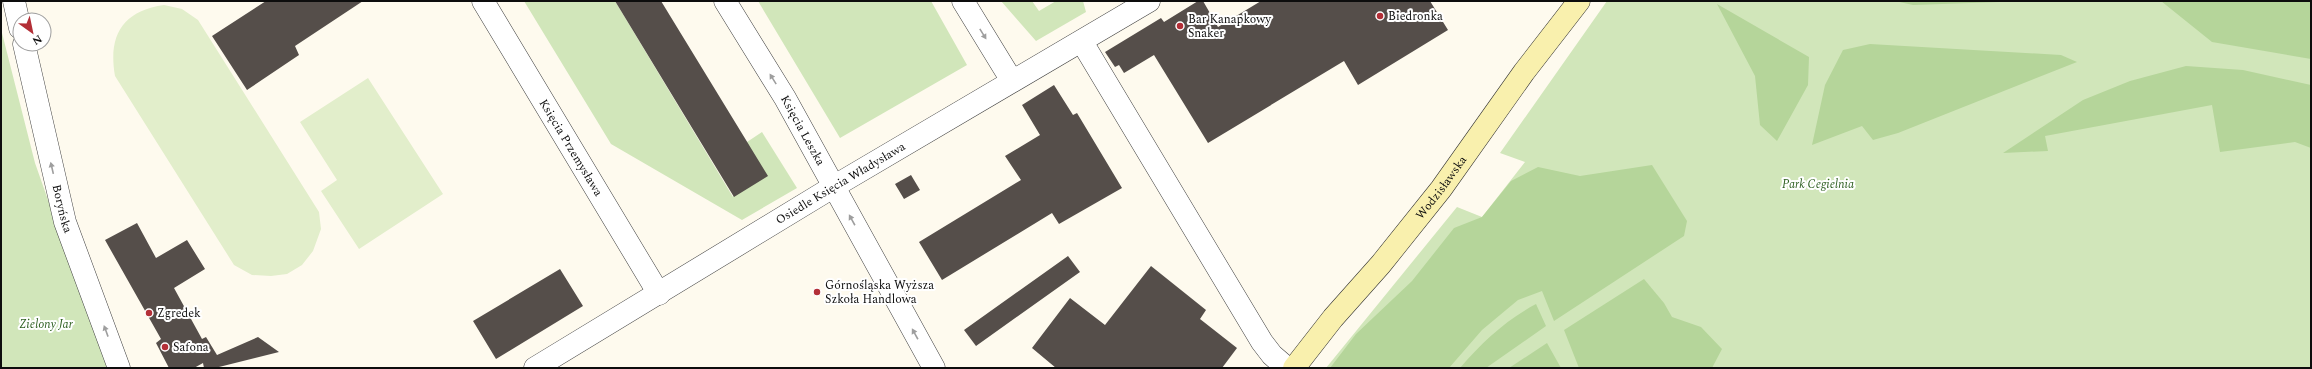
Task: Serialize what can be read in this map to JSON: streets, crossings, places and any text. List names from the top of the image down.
{
  "streets": {
    "street": [
      "Księcia Leszka",
      "Księcia Przemysława",
      "Osiedle Księcia Władysława",
      "Wodzisławska",
      "Boryńska"
    ]
  },
  "crossings": [
    ["Księcia Leszka", "Osiedle Księcia Władysława"],
    ["Księcia Przemysława", "Osiedle Księcia Władysława"]
  ],
  "one_way": ["Księcia Leszka", "Boryńska"],
  "parks": ["Park Cegielnia", "Zielony Jar"],
  "places": [
    "Biedronka",
    "Bar Kanapkowy Snaker",
    "Górnośląska Wyższa Szkoła Handlowa",
    "Zgredek",
    "Safona"
  ],
  "north": "bottom right"
}
